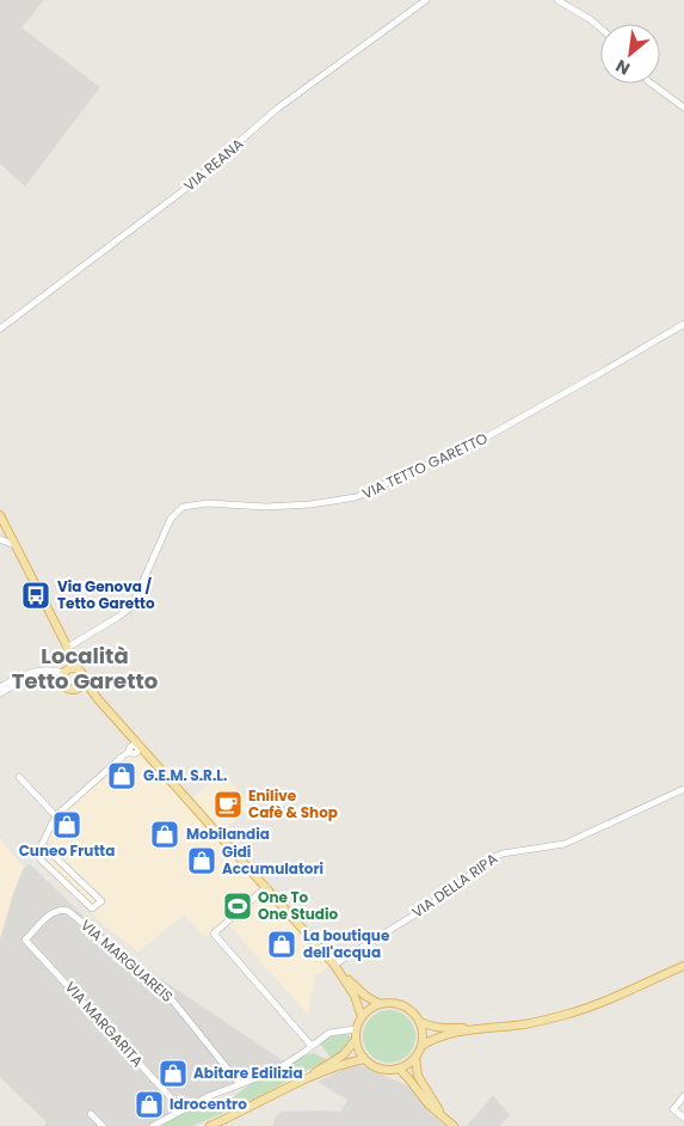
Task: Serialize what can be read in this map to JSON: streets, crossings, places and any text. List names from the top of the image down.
{
  "streets": {
    "street": [
      "VIA REANA",
      "VIA TETTO GARETTO",
      "VIA DELLA RIPA",
      "VIA MARGUAREIS",
      "VIA MARGARITA"
    ]
  },
  "crossings": [
    ["VIA MARGUAREIS", "VIA MARGARITA"]
  ],
  "districts": ["Località Tetto Garetto"],
  "places": {
    "bus stop": ["Via Genova / Tetto Garetto"],
    "shop": [
      "G.E.M. S.R.L.",
      "Cuneo Frutta",
      "Mobilandia",
      "Gidi Accumulatori",
      "La boutique dell'acqua",
      "Abitare Edilizia",
      "Idrocentro"
    ],
    "cafe": ["Enilive Cafè & Shop"],
    "sports": ["One To One Studio"]
  },
  "north": "bottom left"
}
